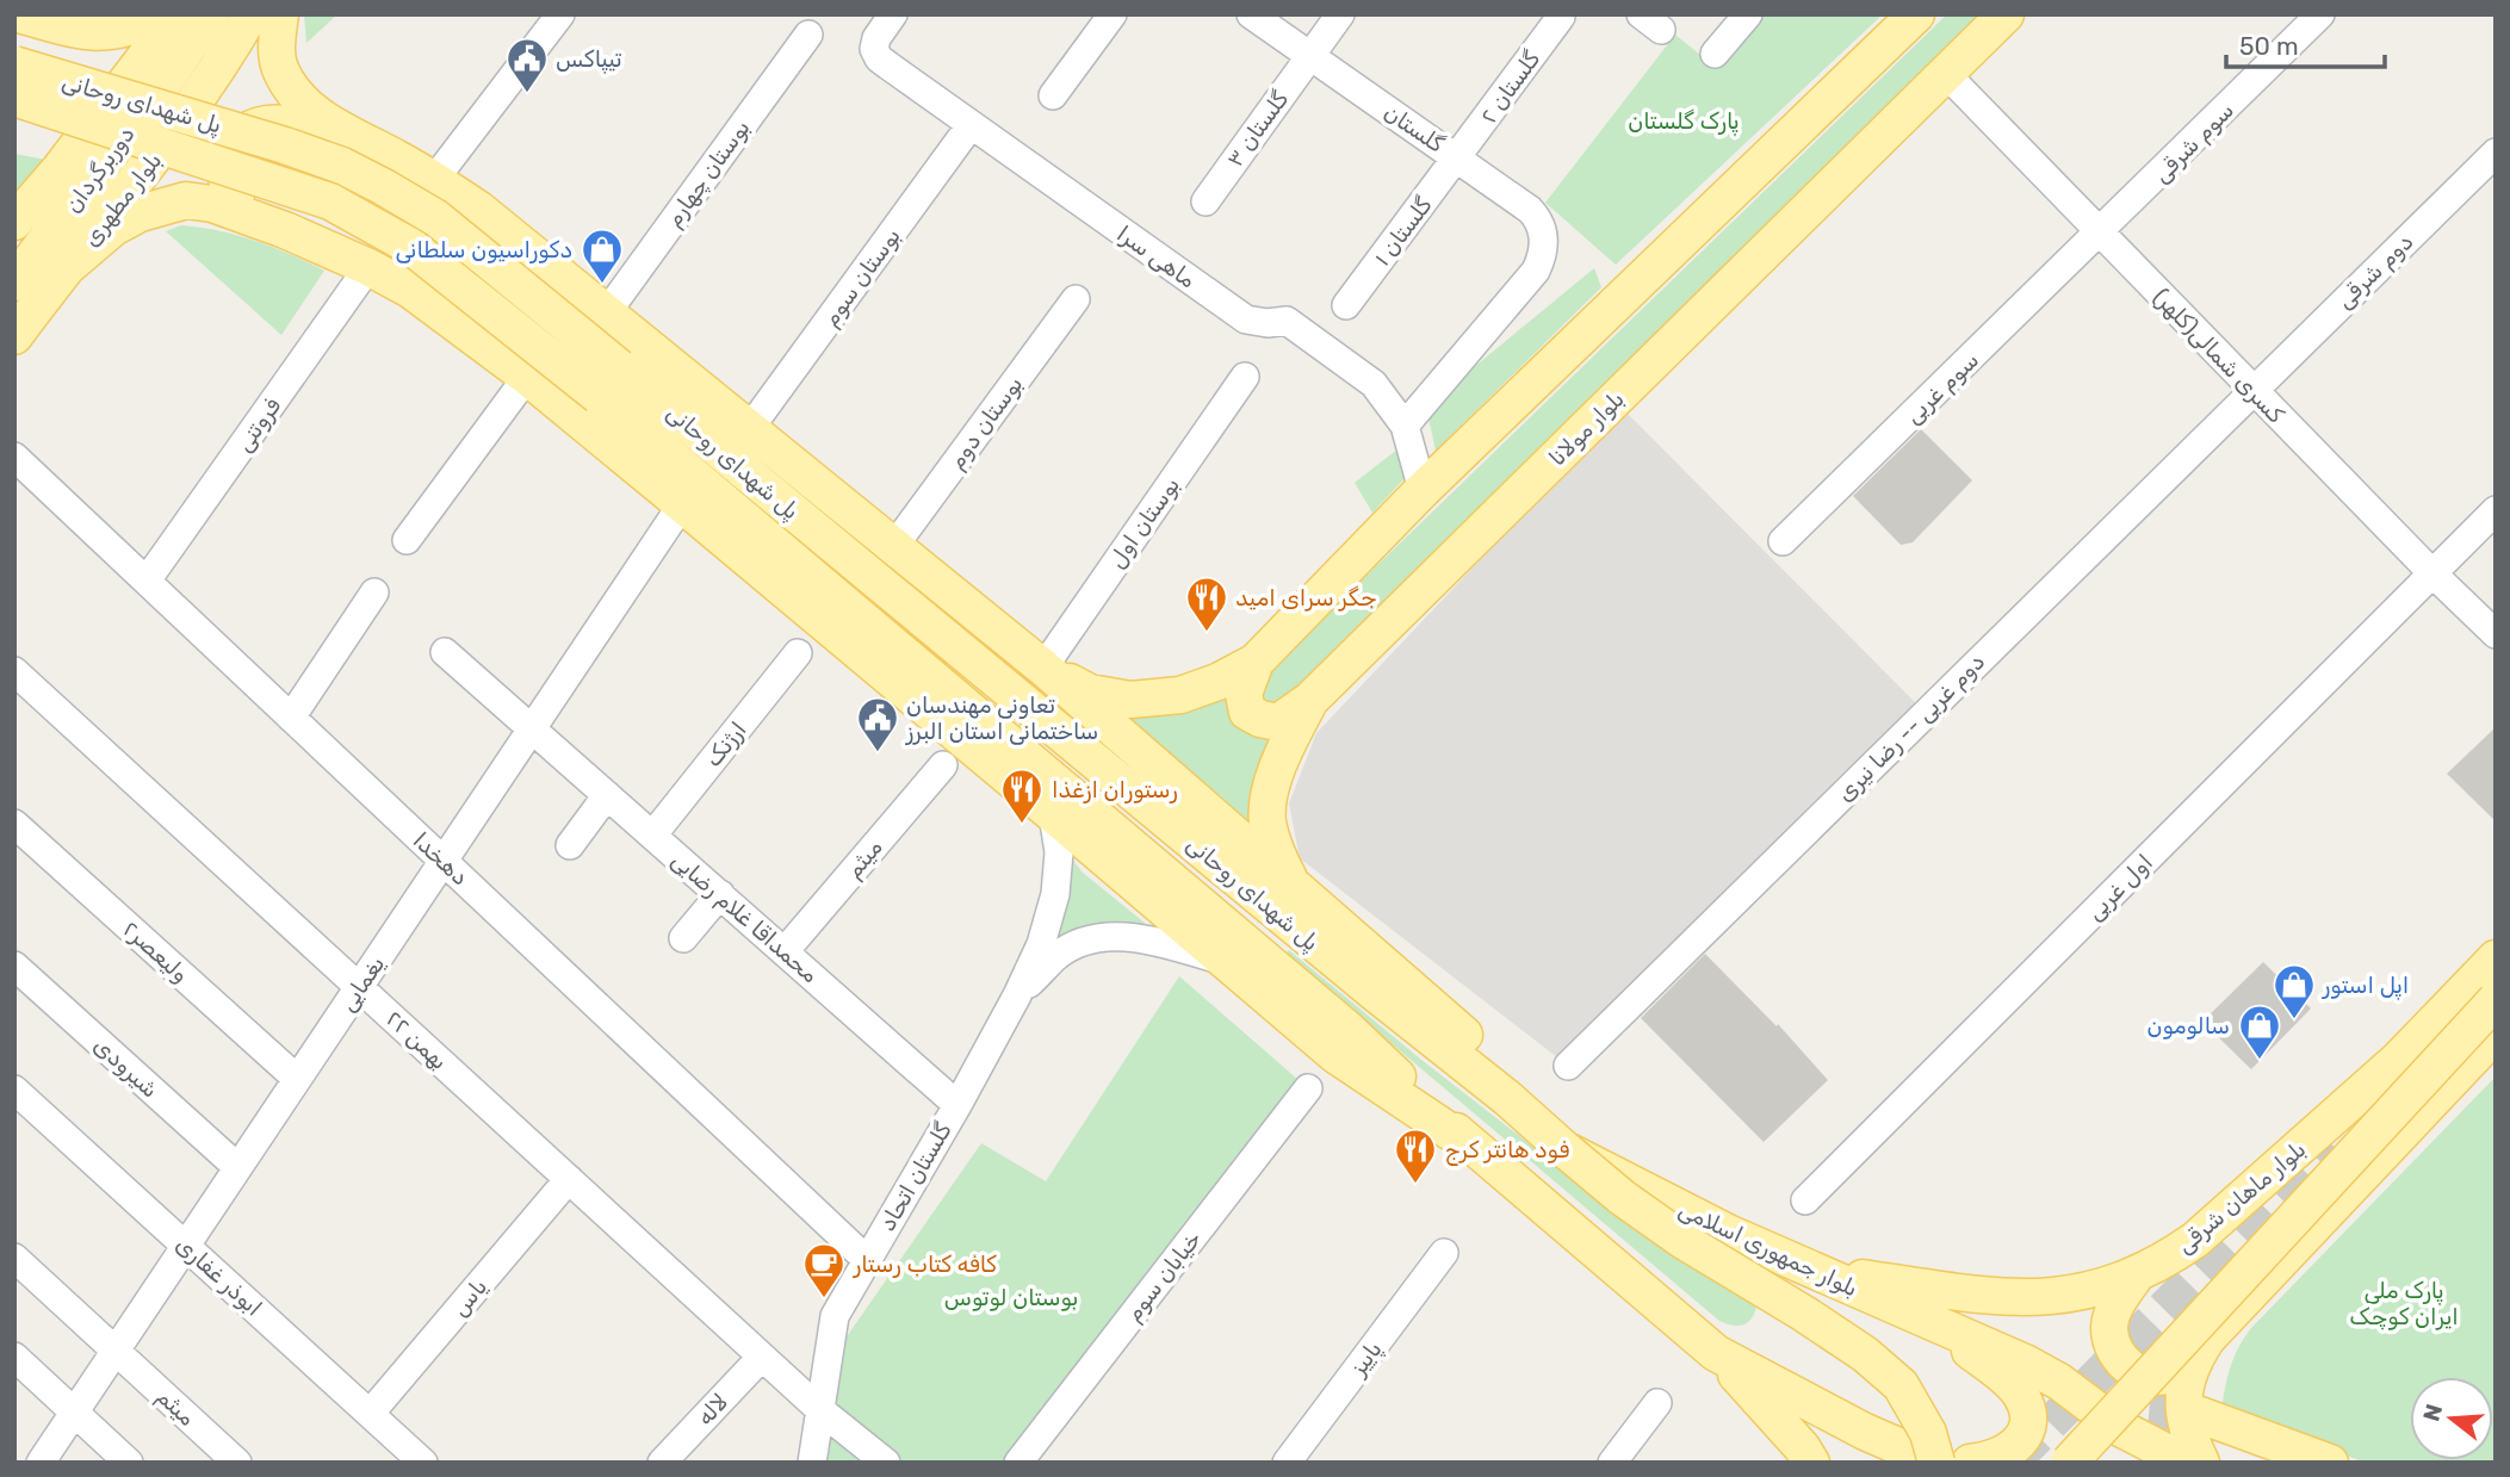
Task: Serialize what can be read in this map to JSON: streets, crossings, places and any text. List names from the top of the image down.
{
  "streets": {
    "main road": [
      "پل شهدای روحانی",
      "دوربرگردان",
      "بلوار مطهری",
      "بلوار مولانا",
      "بلوار ماهان شرقی",
      "بلوار جمهوری اسلامی"
    ],
    "street": [
      "گلستان ۲",
      "گلستان",
      "گلستان ۳",
      "سوم شرقی",
      "بوستان چهارم",
      "گلستان ۱",
      "ماهی سرا",
      "دوم شرقی",
      "بوستان سوم",
      "کسری شمالی(کلهر)",
      "سوم غربی",
      "بوستان دوم",
      "فروتنی",
      "بوستان اول",
      "دوم غربی -- رضا نیری",
      "ارژنک",
      "دهخدا",
      "میثم",
      "اول غربی",
      "محمداقا غلام رضایی",
      "ولیعصر۲",
      "یغمایی",
      "۲۲ بهمن",
      "شیرودی",
      "گلستان اتحاد",
      "ابوذر غفاری",
      "خیابان سوم",
      "یاس",
      "پاییز",
      "لاله"
    ]
  },
  "crossings": [
    ["گلستان ۲", "گلستان"],
    ["گلستان ۲", "گلستان ۱"],
    ["پل شهدای روحانی", "بلوار جمهوری اسلامی"],
    ["گلستان", "گلستان ۳"],
    ["گلستان", "گلستان ۱"],
    ["گلستان", "ماهی سرا"],
    ["سوم شرقی", "کسری شمالی(کلهر)"],
    ["سوم شرقی", "سوم غربی"],
    ["ماهی سرا", "بوستان سوم"],
    ["دوم شرقی", "کسری شمالی(کلهر)"],
    ["دوم شرقی", "دوم غربی -- رضا نیری"],
    ["کسری شمالی(کلهر)", "سوم غربی"],
    ["کسری شمالی(کلهر)", "بلوار مولانا"],
    ["کسری شمالی(کلهر)", "دوم غربی -- رضا نیری"],
    ["کسری شمالی(کلهر)", "اول غربی"],
    ["فروتنی", "دهخدا"],
    ["ارژنک", "محمداقا غلام رضایی"],
    ["دهخدا", "یغمایی"],
    ["دهخدا", "گلستان اتحاد"],
    ["میثم", "محمداقا غلام رضایی"],
    ["میثم", "یغمایی"],
    ["محمداقا غلام رضایی", "یغمایی"],
    ["محمداقا غلام رضایی", "گلستان اتحاد"],
    ["ولیعصر۲", "یغمایی"],
    ["یغمایی", "۲۲ بهمن"],
    ["یغمایی", "شیرودی"],
    ["یغمایی", "ابوذر غفاری"],
    ["۲۲ بهمن", "گلستان اتحاد"],
    ["۲۲ بهمن", "یاس"],
    ["۲۲ بهمن", "لاله"],
    ["بلوار ماهان شرقی", "بلوار جمهوری اسلامی"],
    ["ابوذر غفاری", "یاس"]
  ],
  "parks": ["پارک گلستان", "پارک ملی ایران کوچک", "بوستان لوتوس"],
  "places": {
    "public building": ["تیپاکس", "تعاونی مهندسان ساختمانی استان البرز"],
    "shop": ["دکوراسیون سلطانی", "اپل استور", "سالومون"],
    "restaurant": ["جگر سرای امید", "رستوران ازغذا", "فود هانتر کرج"],
    "cafe": ["کافه کتاب رستار"]
  },
  "scale_bar": "50 m",
  "north": "left"
}
